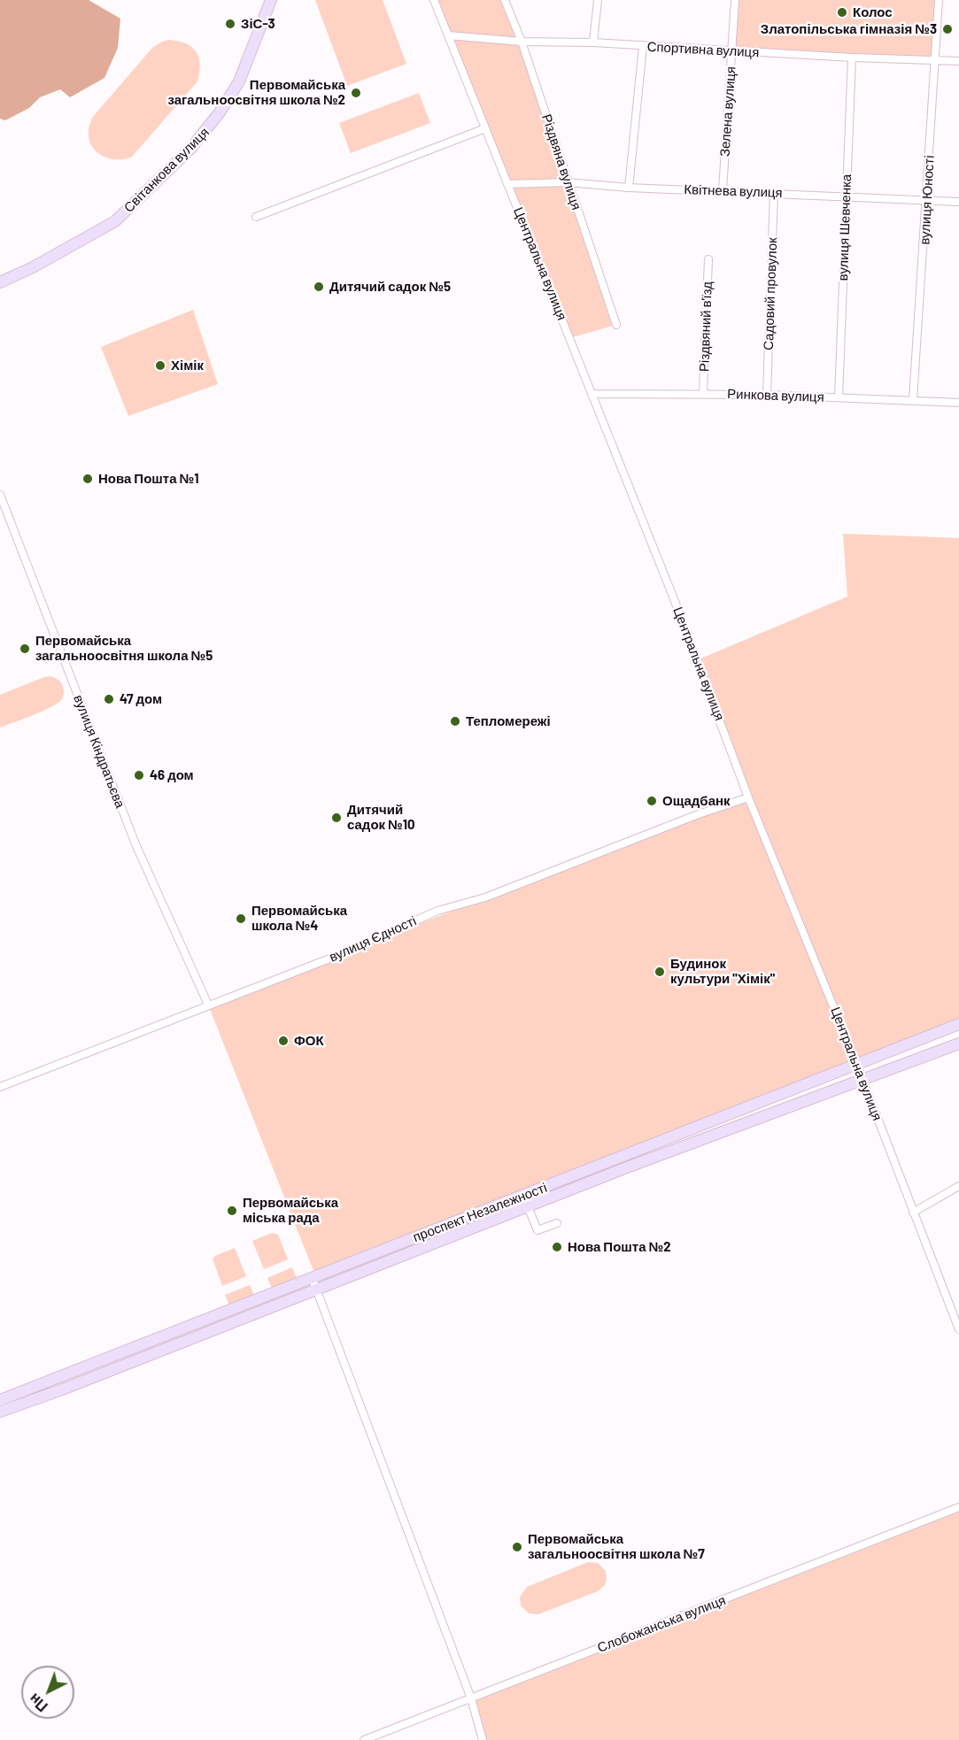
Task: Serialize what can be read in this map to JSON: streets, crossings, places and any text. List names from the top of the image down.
{
  "streets": {
    "street": [
      "Спортивна вулиця",
      "Зелена вулиця",
      "Різдвяна вулиця",
      "Світанкова вулиця",
      "Квітнева вулиця",
      "вулиця Юності",
      "вулиця Шевченка",
      "Центральна вулиця",
      "Садовий провулок",
      "Різдвяний в'їзд",
      "Ринкова вулиця",
      "вулиця Кіндратьєва",
      "вулиця Єдності",
      "проспект Незалежності",
      "Слобожанська вулиця"
    ]
  },
  "crossings": [
    ["Спортивна вулиця", "Зелена вулиця"],
    ["Спортивна вулиця", "Різдвяна вулиця"],
    ["Спортивна вулиця", "вулиця Юності"],
    ["Спортивна вулиця", "вулиця Шевченка"],
    ["Спортивна вулиця", "Центральна вулиця"],
    ["Зелена вулиця", "Квітнева вулиця"],
    ["Різдвяна вулиця", "Квітнева вулиця"],
    ["Квітнева вулиця", "вулиця Юності"],
    ["Квітнева вулиця", "вулиця Шевченка"],
    ["Квітнева вулиця", "Центральна вулиця"],
    ["Квітнева вулиця", "Садовий провулок"],
    ["вулиця Юності", "Ринкова вулиця"],
    ["вулиця Шевченка", "Ринкова вулиця"],
    ["Центральна вулиця", "Ринкова вулиця"],
    ["Центральна вулиця", "вулиця Єдності"],
    ["Центральна вулиця", "проспект Незалежності"],
    ["Садовий провулок", "Ринкова вулиця"],
    ["Різдвяний в'їзд", "Ринкова вулиця"],
    ["вулиця Кіндратьєва", "вулиця Єдності"]
  ],
  "places": [
    "Колос",
    "ЗіС-3",
    "Златопільська гімназія №3",
    "Первомайська загальноосвітня школа №2",
    "Дитячий садок №5",
    "Хімік",
    "Нова Пошта №1",
    "Первомайська загальноосвітня школа №5",
    "47 дом",
    "Тепломережі",
    "46 дом",
    "Ощадбанк",
    "Дитячий садок №10",
    "Первомайська школа №4",
    "Будинок культури \"Хімік\"",
    "ФОК",
    "Первомайська мiська рада",
    "Нова Пошта №2",
    "Первомайська загальноосвітня школа №7"
  ],
  "north": "bottom left"
}
